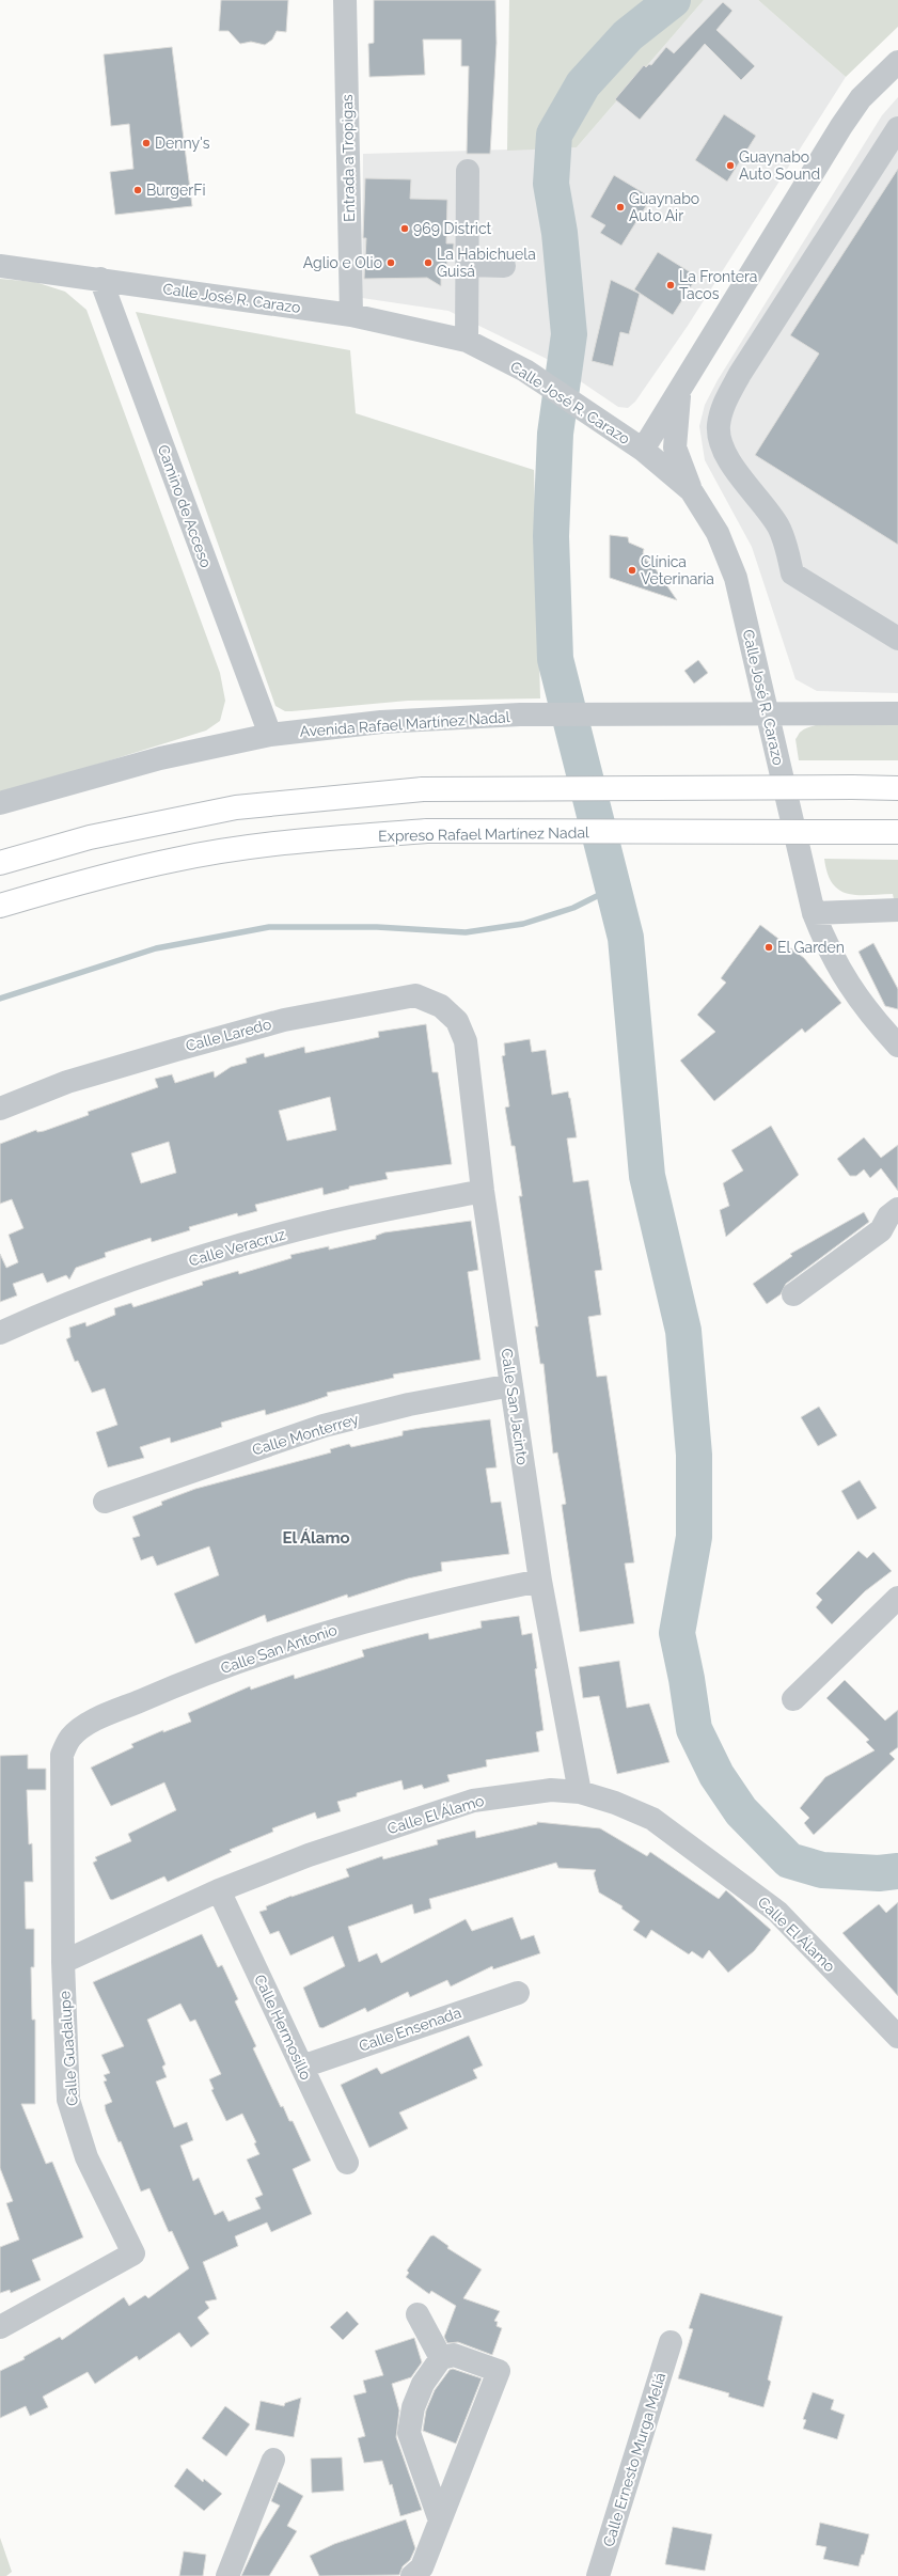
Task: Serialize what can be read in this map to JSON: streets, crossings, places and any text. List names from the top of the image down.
{
  "streets": {
    "highway": ["Expreso Rafael Martínez Nadal"],
    "street": [
      "Entrada a Tropigas",
      "Calle José R. Carazo",
      "Camino de Acceso",
      "Avenida Rafael Martínez Nadal",
      "Calle Laredo",
      "Calle Veracruz",
      "Calle San Jacinto",
      "Calle Monterrey",
      "Calle San Antonio",
      "Calle El Álamo",
      "Calle Hermosillo",
      "Calle Ensenada",
      "Calle Guadalupe",
      "Calle Ernesto Murga Meliá"
    ]
  },
  "crossings": [
    ["Entrada a Tropigas", "Calle José R. Carazo"],
    ["Calle José R. Carazo", "Camino de Acceso"],
    ["Calle José R. Carazo", "Avenida Rafael Martínez Nadal"],
    ["Camino de Acceso", "Avenida Rafael Martínez Nadal"],
    ["Calle Laredo", "Calle San Jacinto"],
    ["Calle Veracruz", "Calle San Jacinto"],
    ["Calle San Jacinto", "Calle Monterrey"],
    ["Calle San Jacinto", "Calle San Antonio"],
    ["Calle San Jacinto", "Calle El Álamo"],
    ["Calle San Antonio", "Calle Guadalupe"],
    ["Calle El Álamo", "Calle Hermosillo"],
    ["Calle El Álamo", "Calle Guadalupe"],
    ["Calle Hermosillo", "Calle Ensenada"]
  ],
  "districts": ["El Álamo"],
  "places": [
    "Denny's",
    "Guaynabo Auto Sound",
    "BurgerFi",
    "Guaynabo Auto Air",
    "969 District",
    "Aglio e Olio",
    "La Habichuela Guisá",
    "La Frontera Tacos",
    "Clínica Veterinaria",
    "El Garden"
  ]
}
